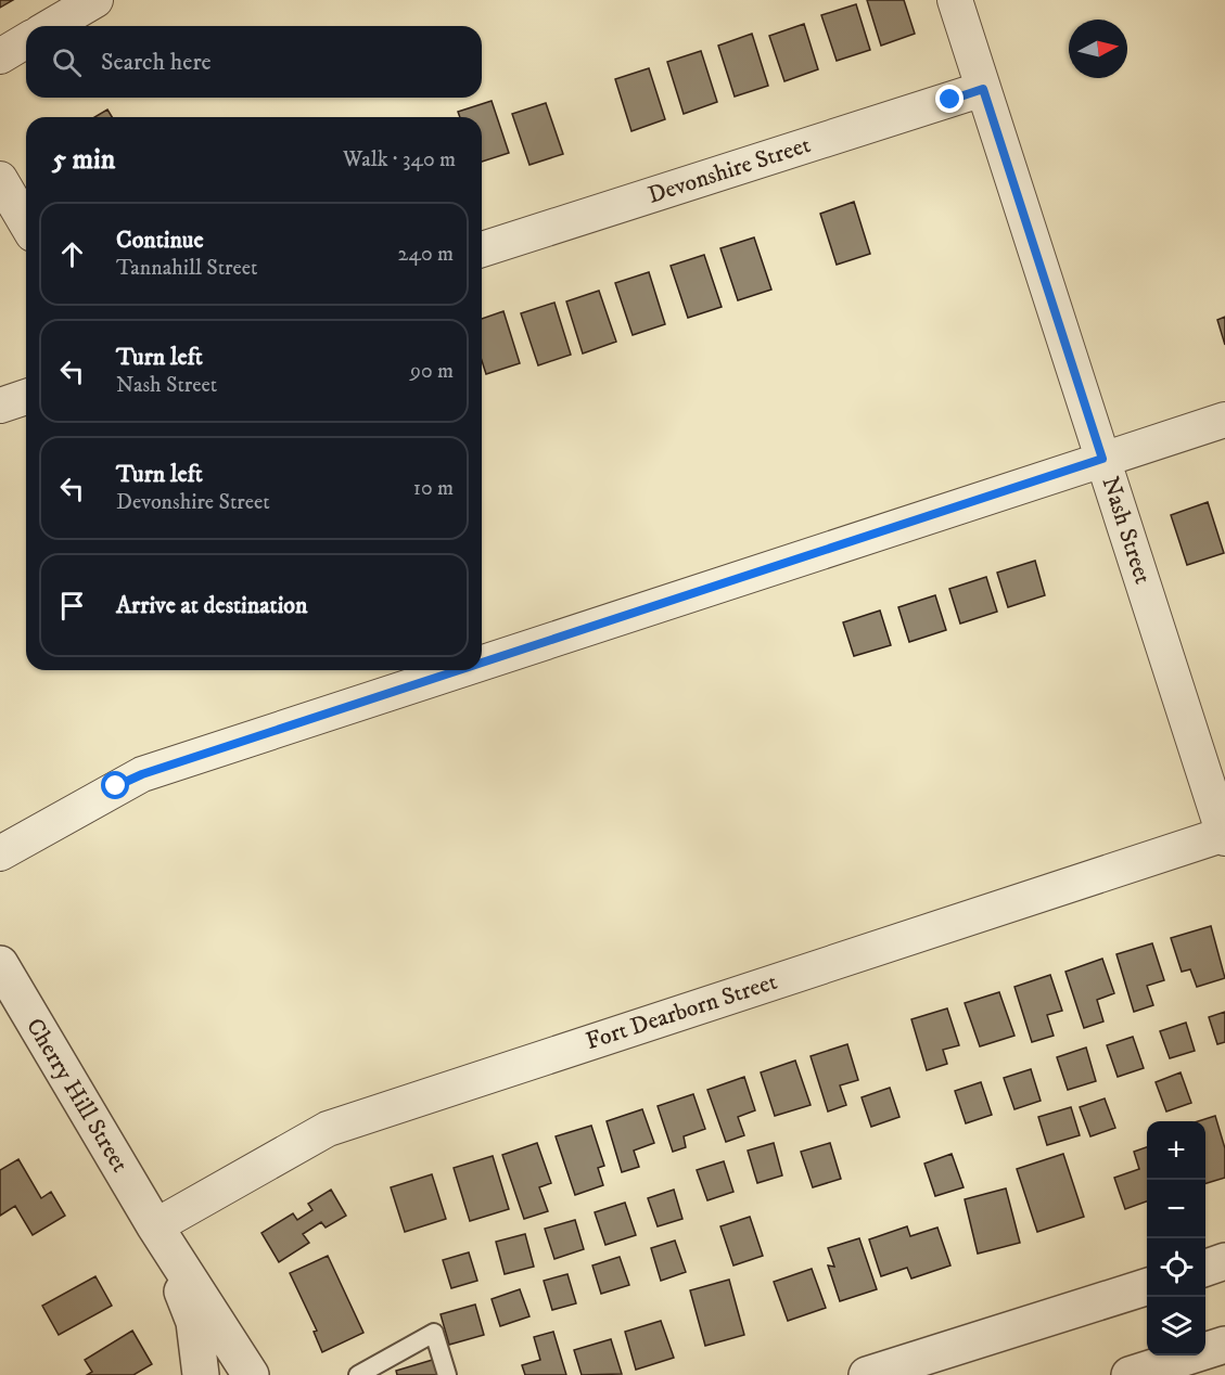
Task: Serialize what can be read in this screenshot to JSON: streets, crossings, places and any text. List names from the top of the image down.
{
  "streets": {
    "street": [
      "Devonshire Street",
      "Nash Street",
      "Fort Dearborn Street",
      "Cherry Hill Street"
    ]
  },
  "crossings": [
    ["Devonshire Street", "Nash Street"],
    ["Nash Street", "Fort Dearborn Street"],
    ["Fort Dearborn Street", "Cherry Hill Street"]
  ],
  "north": "right",
  "page": {
    "search": "Search here",
    "heading": ["5 min", "Walk · 340 m"],
    "list": [
      ["Continue", "Tannahill Street", "240 m"],
      ["Turn left", "Nash Street", "90 m"],
      ["Turn left", "Devonshire Street", "10 m"],
      "Arrive at destination"
    ],
    "map_buttons": ["+", "−"]
  }
}
